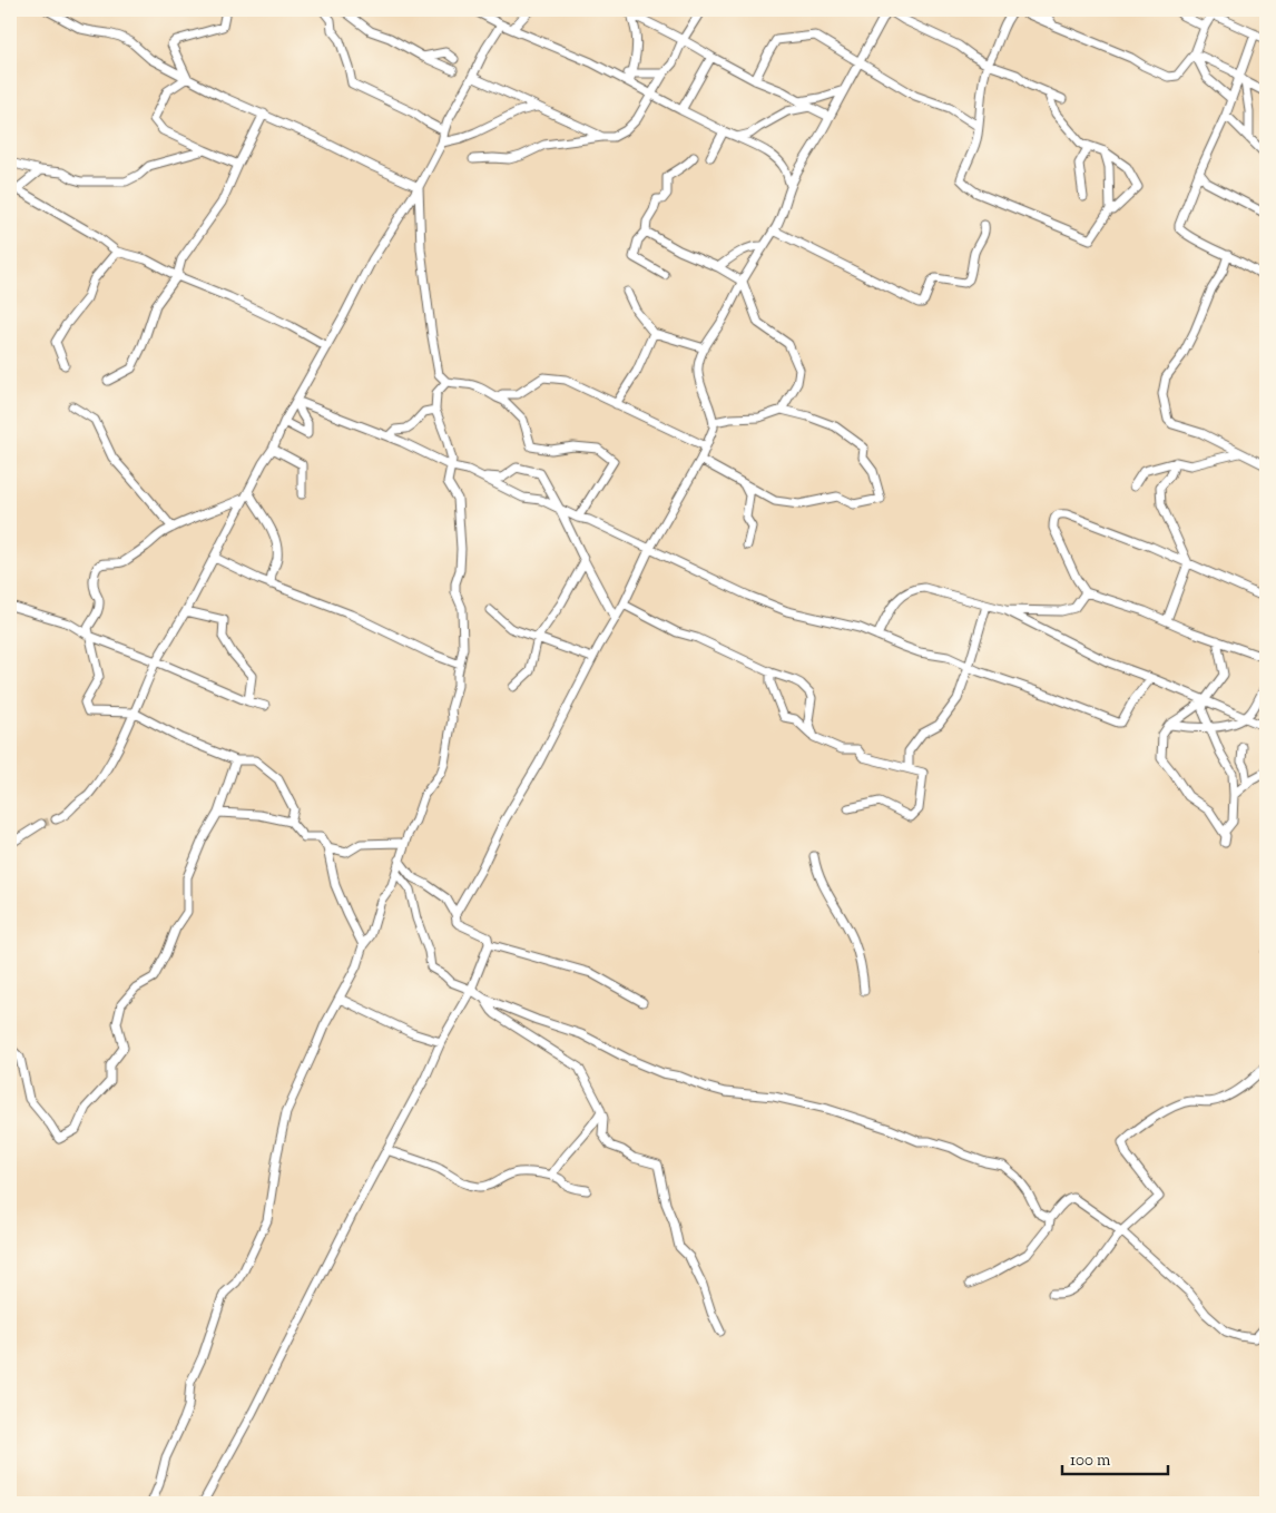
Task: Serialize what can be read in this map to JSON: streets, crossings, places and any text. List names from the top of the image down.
{
  "scale_bar": "100 m"
}
